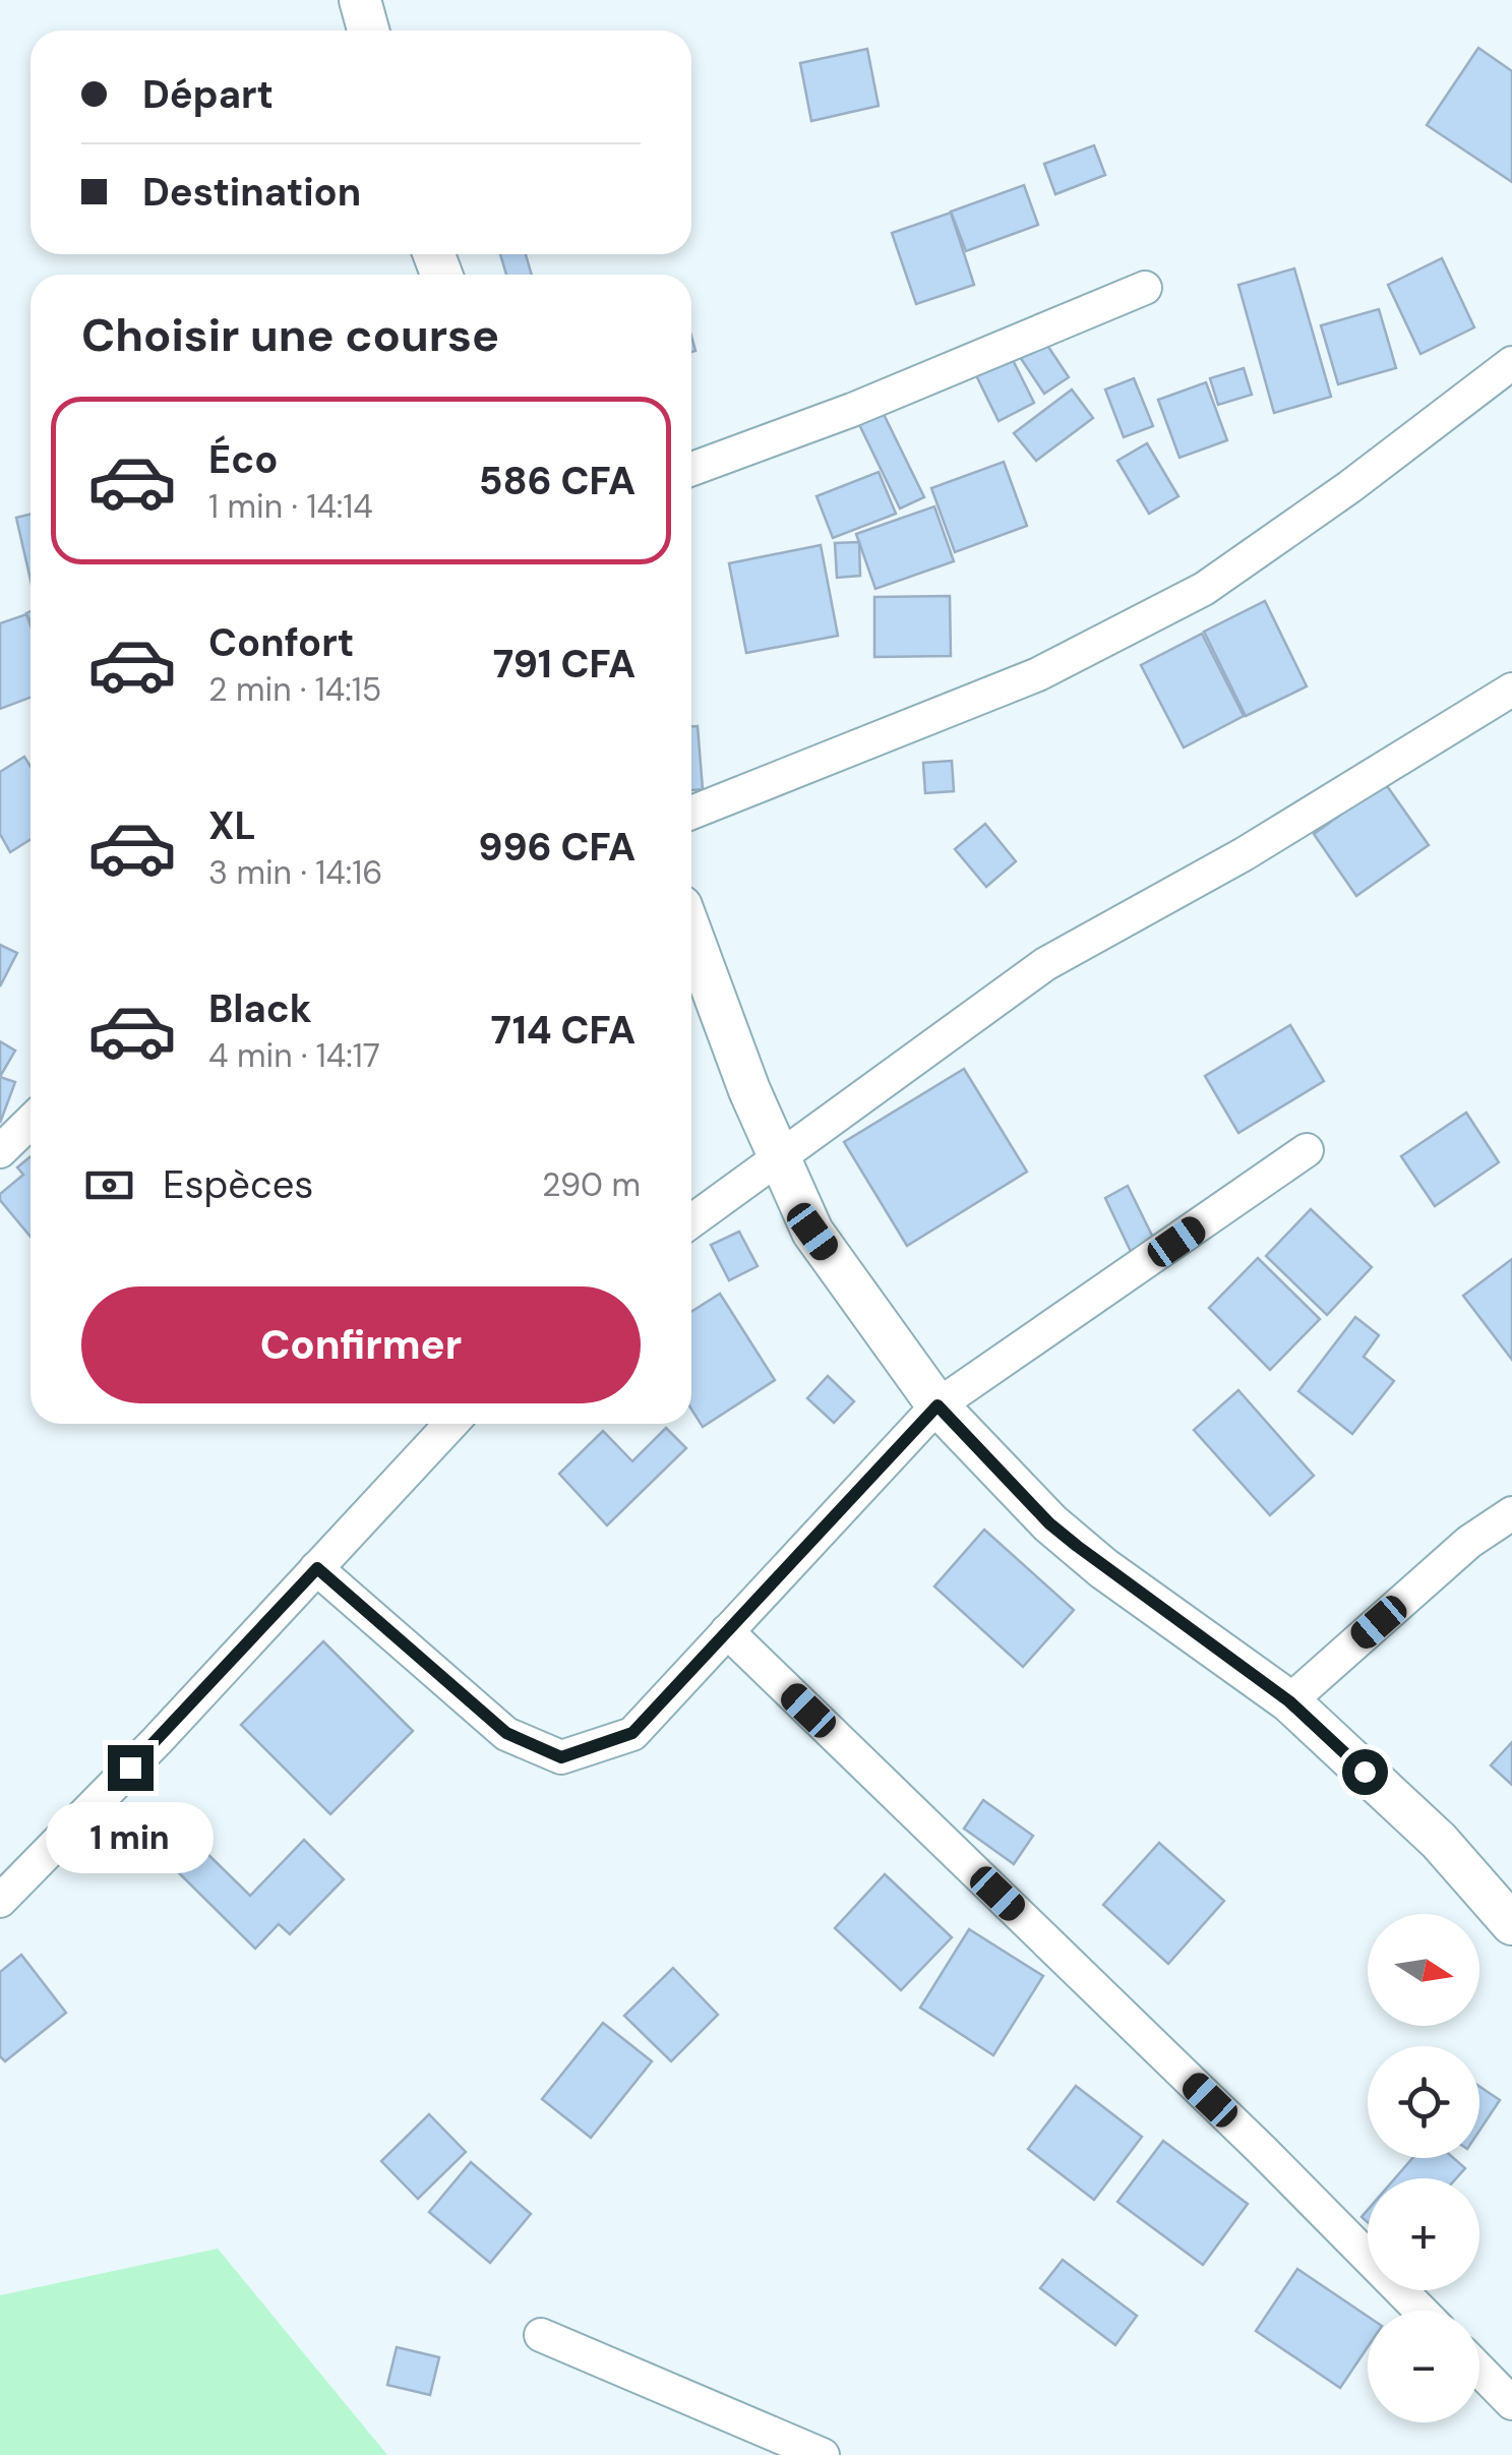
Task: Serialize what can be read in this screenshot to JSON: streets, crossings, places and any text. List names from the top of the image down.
{
  "north": "right",
  "page": {
    "banner": ["Départ", "Destination"],
    "heading": "Choisir une course",
    "list": [
      {
        "name": "Éco",
        "note": "1 min · 14:14",
        "value": "586 CFA"
      },
      {
        "name": "Confort",
        "note": "2 min · 14:15",
        "value": "791 CFA"
      },
      {
        "name": "XL",
        "note": "3 min · 14:16",
        "value": "996 CFA"
      },
      {
        "name": "Black",
        "note": "4 min · 14:17",
        "value": "714 CFA"
      }
    ],
    "pay": ["Espèces", "290 m"],
    "buttons": "Confirmer",
    "bubble": "1 min",
    "map_buttons": ["+", "−"]
  }
}
